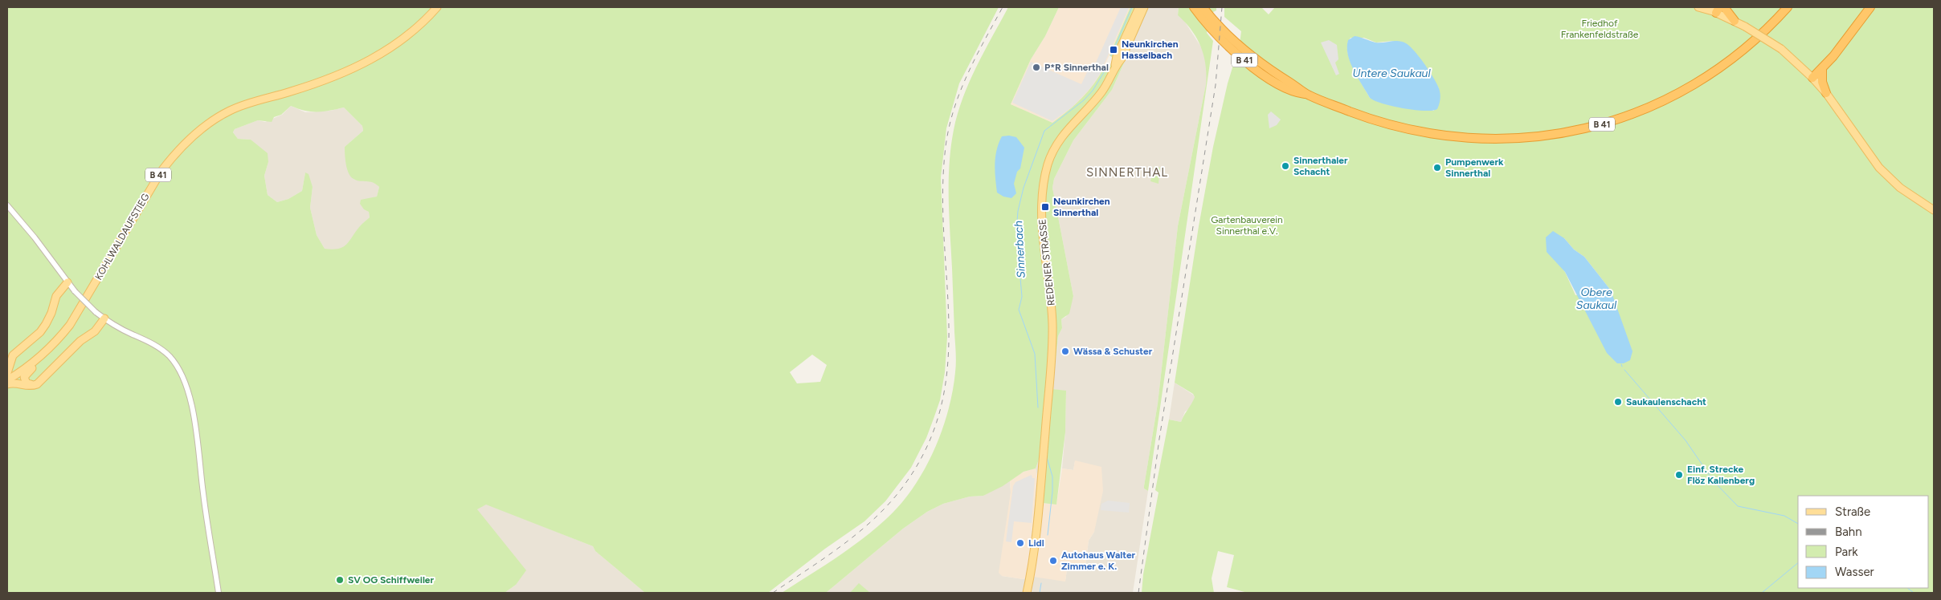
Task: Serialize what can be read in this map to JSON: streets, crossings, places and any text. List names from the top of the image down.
{
  "streets": {
    "highway": ["B 41"],
    "main road": ["KOHLWALDAUFSTIEG", "REDENER STRASSE"]
  },
  "districts": ["SINNERTHAL"],
  "water": ["Untere Saukaul", "Sinnerbach", "Obere Saukaul"],
  "parks": ["Friedhof Frankenfeldstraße", "Gartenbauverein Sinnerthal e.V."],
  "places": {
    "transit": ["Neunkirchen Hasselbach", "Neunkirchen Sinnerthal"],
    "other": [
      "P*R Sinnerthal",
      "Sinnerthaler Schacht",
      "Pumpenwerk Sinnerthal",
      "Wässa & Schuster",
      "Saukaulenschacht",
      "Einf. Strecke Flöz Kallenberg",
      "Lidl",
      "Autohaus Walter Zimmer e. K.",
      "SV OG Schiffweiler"
    ]
  },
  "legend": [
    "Straße",
    "Bahn",
    "Park",
    "Wasser"
  ]
}
